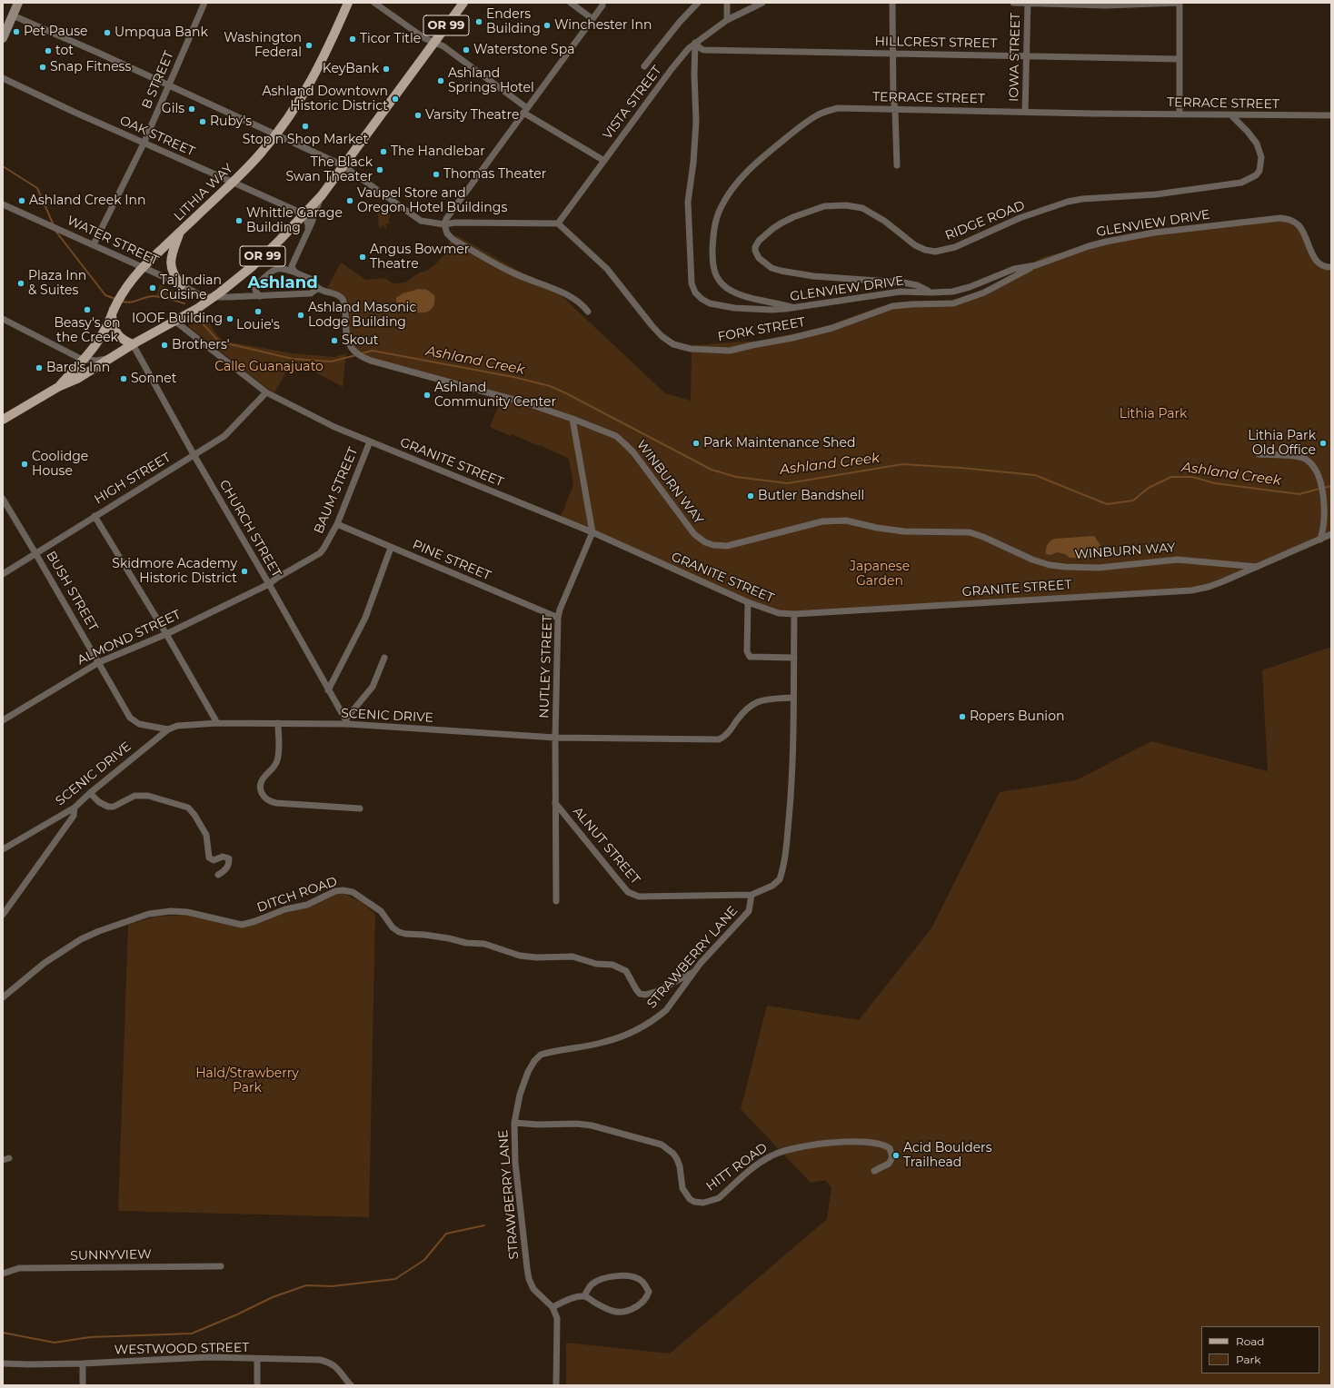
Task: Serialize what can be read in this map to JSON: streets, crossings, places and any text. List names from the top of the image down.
{
  "streets": {
    "main road": ["OR 99", "LITHIA WAY"],
    "street": [
      "HILLCREST STREET",
      "IOWA STREET",
      "B STREET",
      "TERRACE STREET",
      "VISTA STREET",
      "OAK STREET",
      "RIDGE ROAD",
      "GLENVIEW DRIVE",
      "WATER STREET",
      "FORK STREET",
      "GRANITE STREET",
      "HIGH STREET",
      "WINBURN WAY",
      "BAUM STREET",
      "CHURCH STREET",
      "PINE STREET",
      "BUSH STREET",
      "ALMOND STREET",
      "NUTLEY STREET",
      "SCENIC DRIVE",
      "ALNUT STREET",
      "DITCH ROAD",
      "STRAWBERRY LANE",
      "HITT ROAD",
      "SUNNYVIEW",
      "WESTWOOD STREET"
    ]
  },
  "crossings": [
    ["OR 99", "OAK STREET"],
    ["OR 99", "LITHIA WAY"],
    ["OR 99", "WATER STREET"],
    ["OR 99", "GRANITE STREET"],
    ["OR 99", "CHURCH STREET"],
    ["HILLCREST STREET", "IOWA STREET"],
    ["HILLCREST STREET", "VISTA STREET"],
    ["HILLCREST STREET", "GLENVIEW DRIVE"],
    ["IOWA STREET", "TERRACE STREET"],
    ["B STREET", "OAK STREET"],
    ["B STREET", "WATER STREET"],
    ["TERRACE STREET", "RIDGE ROAD"],
    ["TERRACE STREET", "GLENVIEW DRIVE"],
    ["VISTA STREET", "GLENVIEW DRIVE"],
    ["VISTA STREET", "FORK STREET"],
    ["OAK STREET", "LITHIA WAY"],
    ["RIDGE ROAD", "GLENVIEW DRIVE"],
    ["GLENVIEW DRIVE", "FORK STREET"],
    ["WATER STREET", "WINBURN WAY"],
    ["GRANITE STREET", "HIGH STREET"],
    ["GRANITE STREET", "WINBURN WAY"],
    ["GRANITE STREET", "BAUM STREET"],
    ["GRANITE STREET", "NUTLEY STREET"],
    ["HIGH STREET", "CHURCH STREET"],
    ["HIGH STREET", "BUSH STREET"],
    ["BAUM STREET", "CHURCH STREET"],
    ["BAUM STREET", "PINE STREET"],
    ["BAUM STREET", "ALMOND STREET"],
    ["CHURCH STREET", "ALMOND STREET"],
    ["CHURCH STREET", "SCENIC DRIVE"],
    ["PINE STREET", "NUTLEY STREET"],
    ["BUSH STREET", "ALMOND STREET"],
    ["BUSH STREET", "SCENIC DRIVE"],
    ["NUTLEY STREET", "SCENIC DRIVE"],
    ["NUTLEY STREET", "ALNUT STREET"],
    ["ALNUT STREET", "STRAWBERRY LANE"],
    ["DITCH ROAD", "STRAWBERRY LANE"],
    ["STRAWBERRY LANE", "HITT ROAD"]
  ],
  "districts": ["Ashland"],
  "water": ["Ashland Creek"],
  "parks": [
    "Calle Guanajuato",
    "Lithia Park",
    "Japanese Garden",
    "Hald/Strawberry Park"
  ],
  "places": [
    "Enders Building",
    "Winchester Inn",
    "Pet Pause",
    "Umpqua Bank",
    "Ticor Title",
    "Washington Federal",
    "Waterstone Spa",
    "tot",
    "Snap Fitness",
    "KeyBank",
    "Ashland Springs Hotel",
    "Ashland Downtown Historic District",
    "Gils",
    "Varsity Theatre",
    "Ruby's",
    "Stop n Shop Market",
    "The Handlebar",
    "The Black Swan Theater",
    "Thomas Theater",
    "Ashland Creek Inn",
    "Vaupel Store and Oregon Hotel Buildings",
    "Whittle Garage Building",
    "Angus Bowmer Theatre",
    "Plaza Inn & Suites",
    "Taj Indian Cuisine",
    "Beasy's on the Creek",
    "Louie's",
    "Ashland Masonic Lodge Building",
    "IOOF Building",
    "Skout",
    "Brothers'",
    "Bard's Inn",
    "Sonnet",
    "Ashland Community Center",
    "Park Maintenance Shed",
    "Lithia Park Old Office",
    "Coolidge House",
    "Butler Bandshell",
    "Skidmore Academy Historic District",
    "Ropers Bunion",
    "Acid Boulders Trailhead"
  ],
  "legend": ["Road", "Park"]
}
